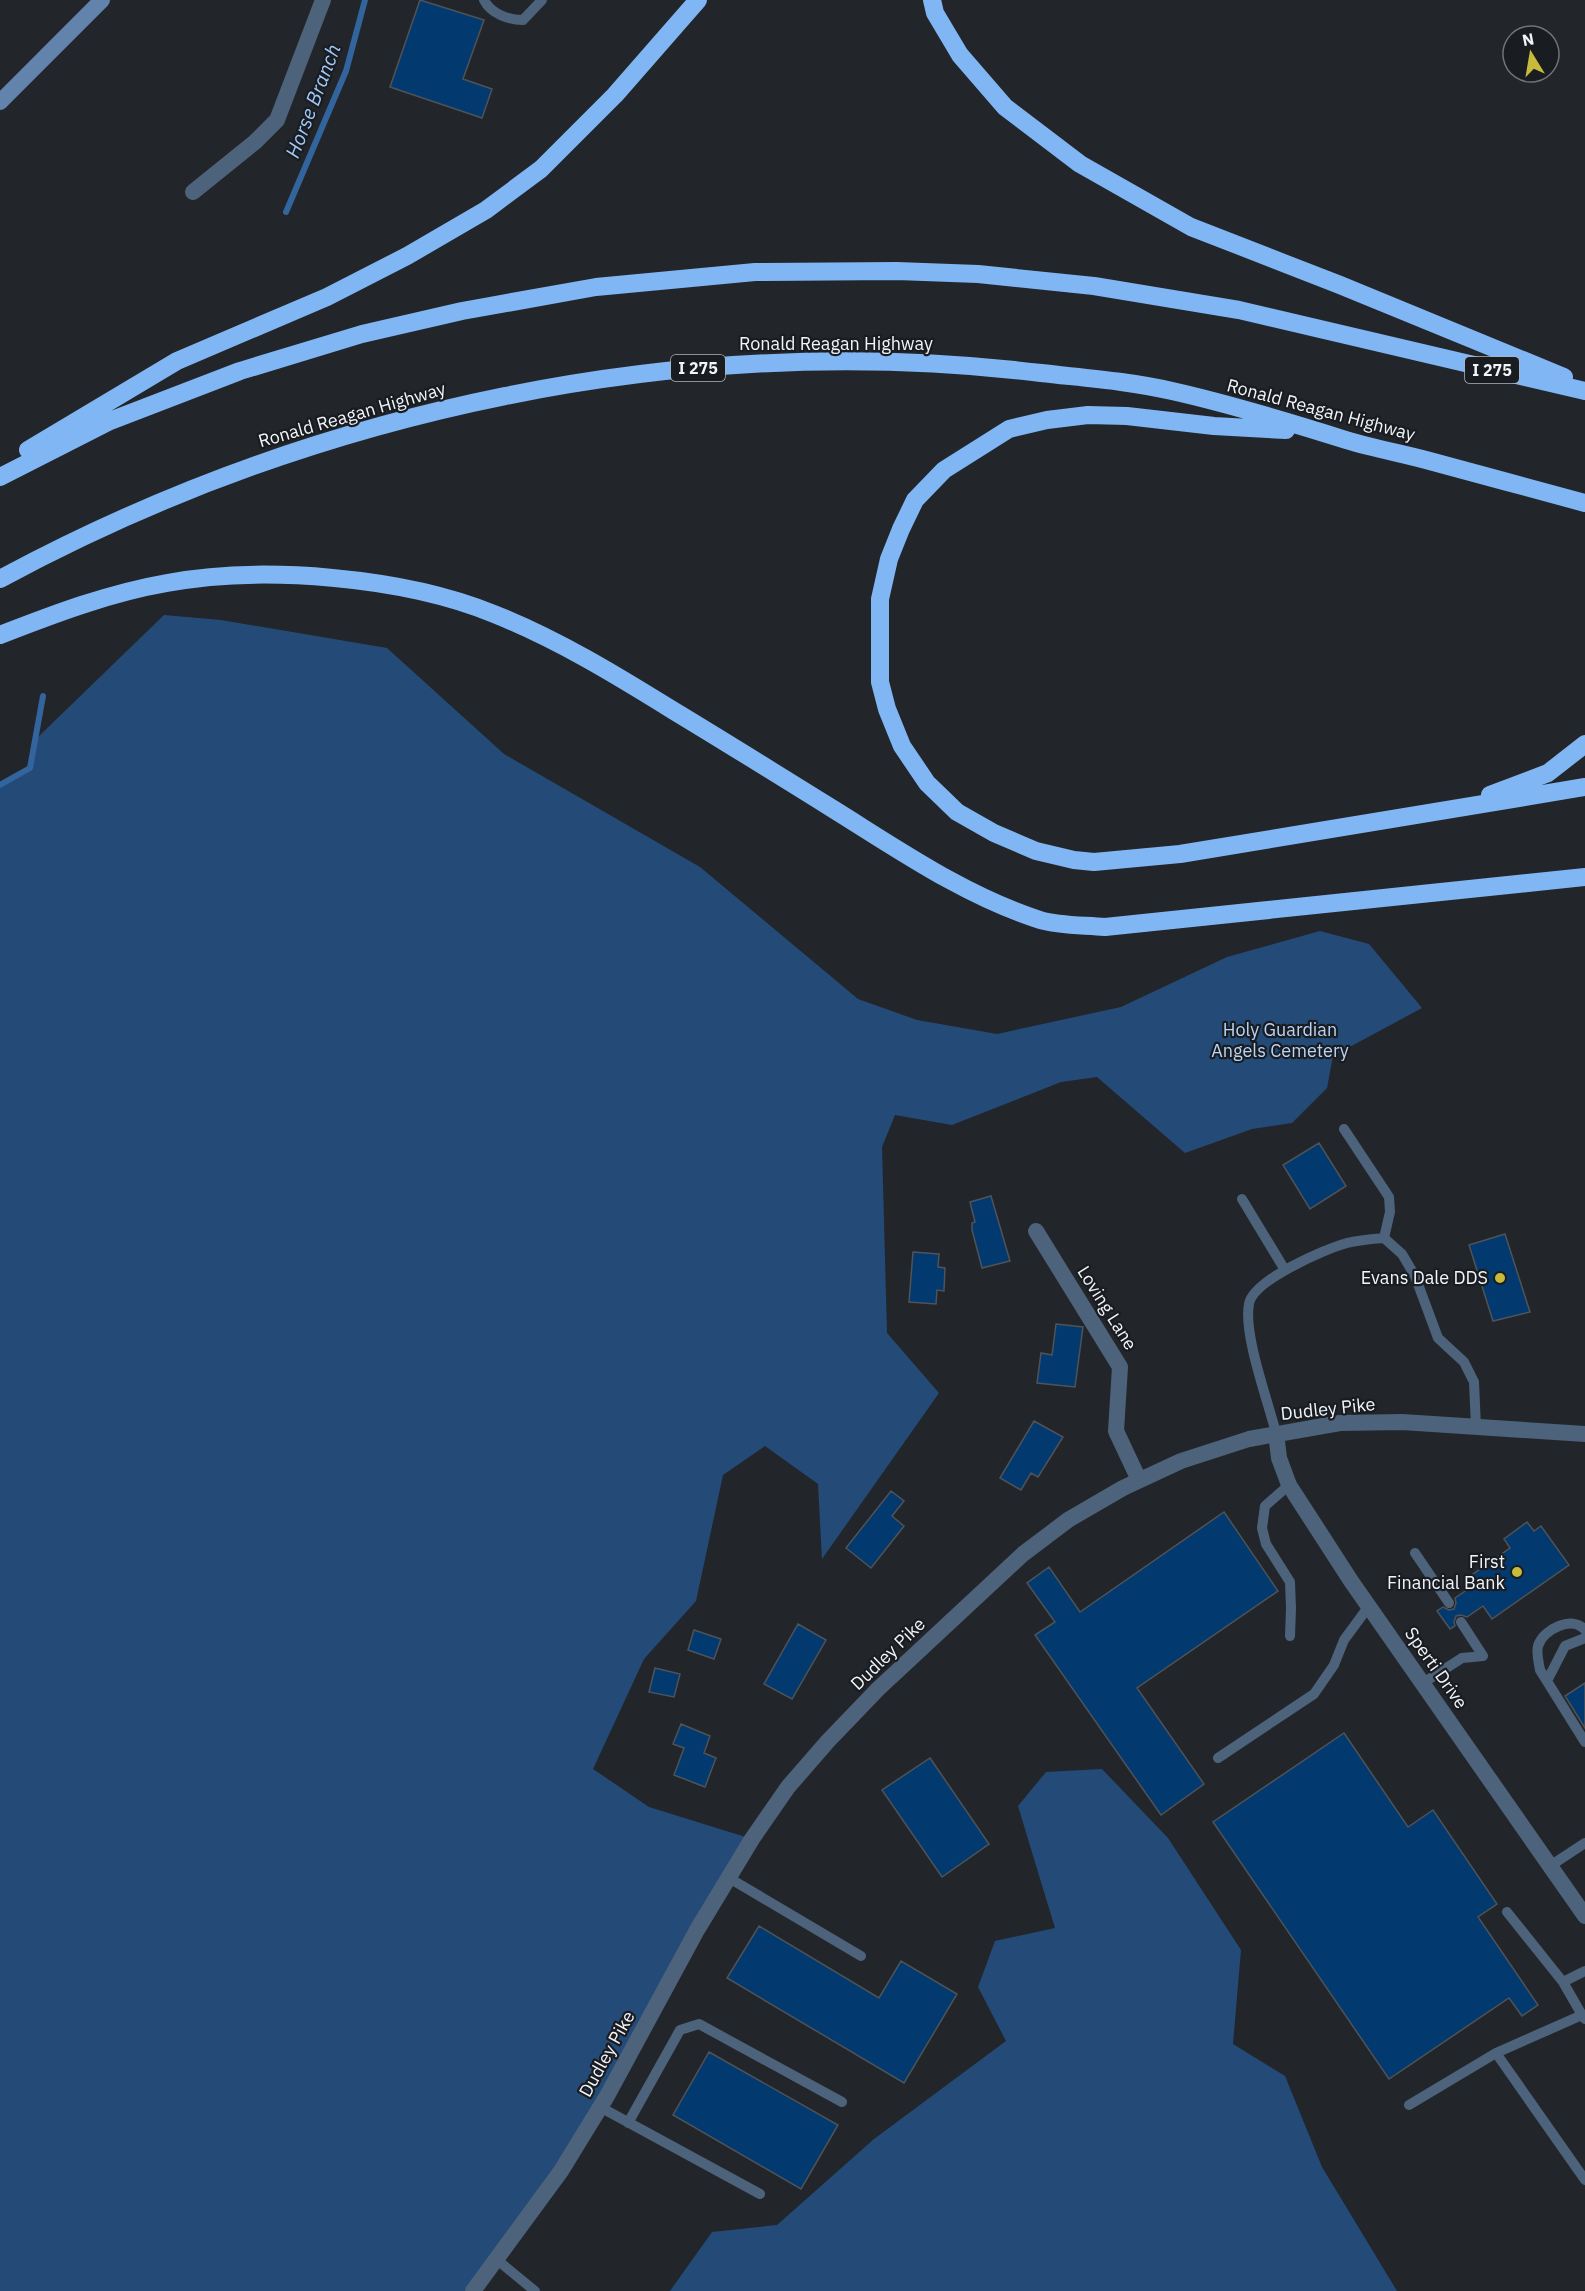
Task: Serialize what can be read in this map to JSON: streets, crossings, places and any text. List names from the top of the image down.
{
  "streets": {
    "highway": ["Ronald Reagan Highway", "I 275"],
    "street": ["Loving Lane", "Dudley Pike", "Sperti Drive"]
  },
  "crossings": [
    ["Loving Lane", "Dudley Pike"],
    ["Dudley Pike", "Sperti Drive"]
  ],
  "water": ["Horse Branch"],
  "parks": ["Holy Guardian Angels Cemetery"],
  "places": ["Evans Dale DDS", "First Financial Bank"],
  "north": "top"
}
